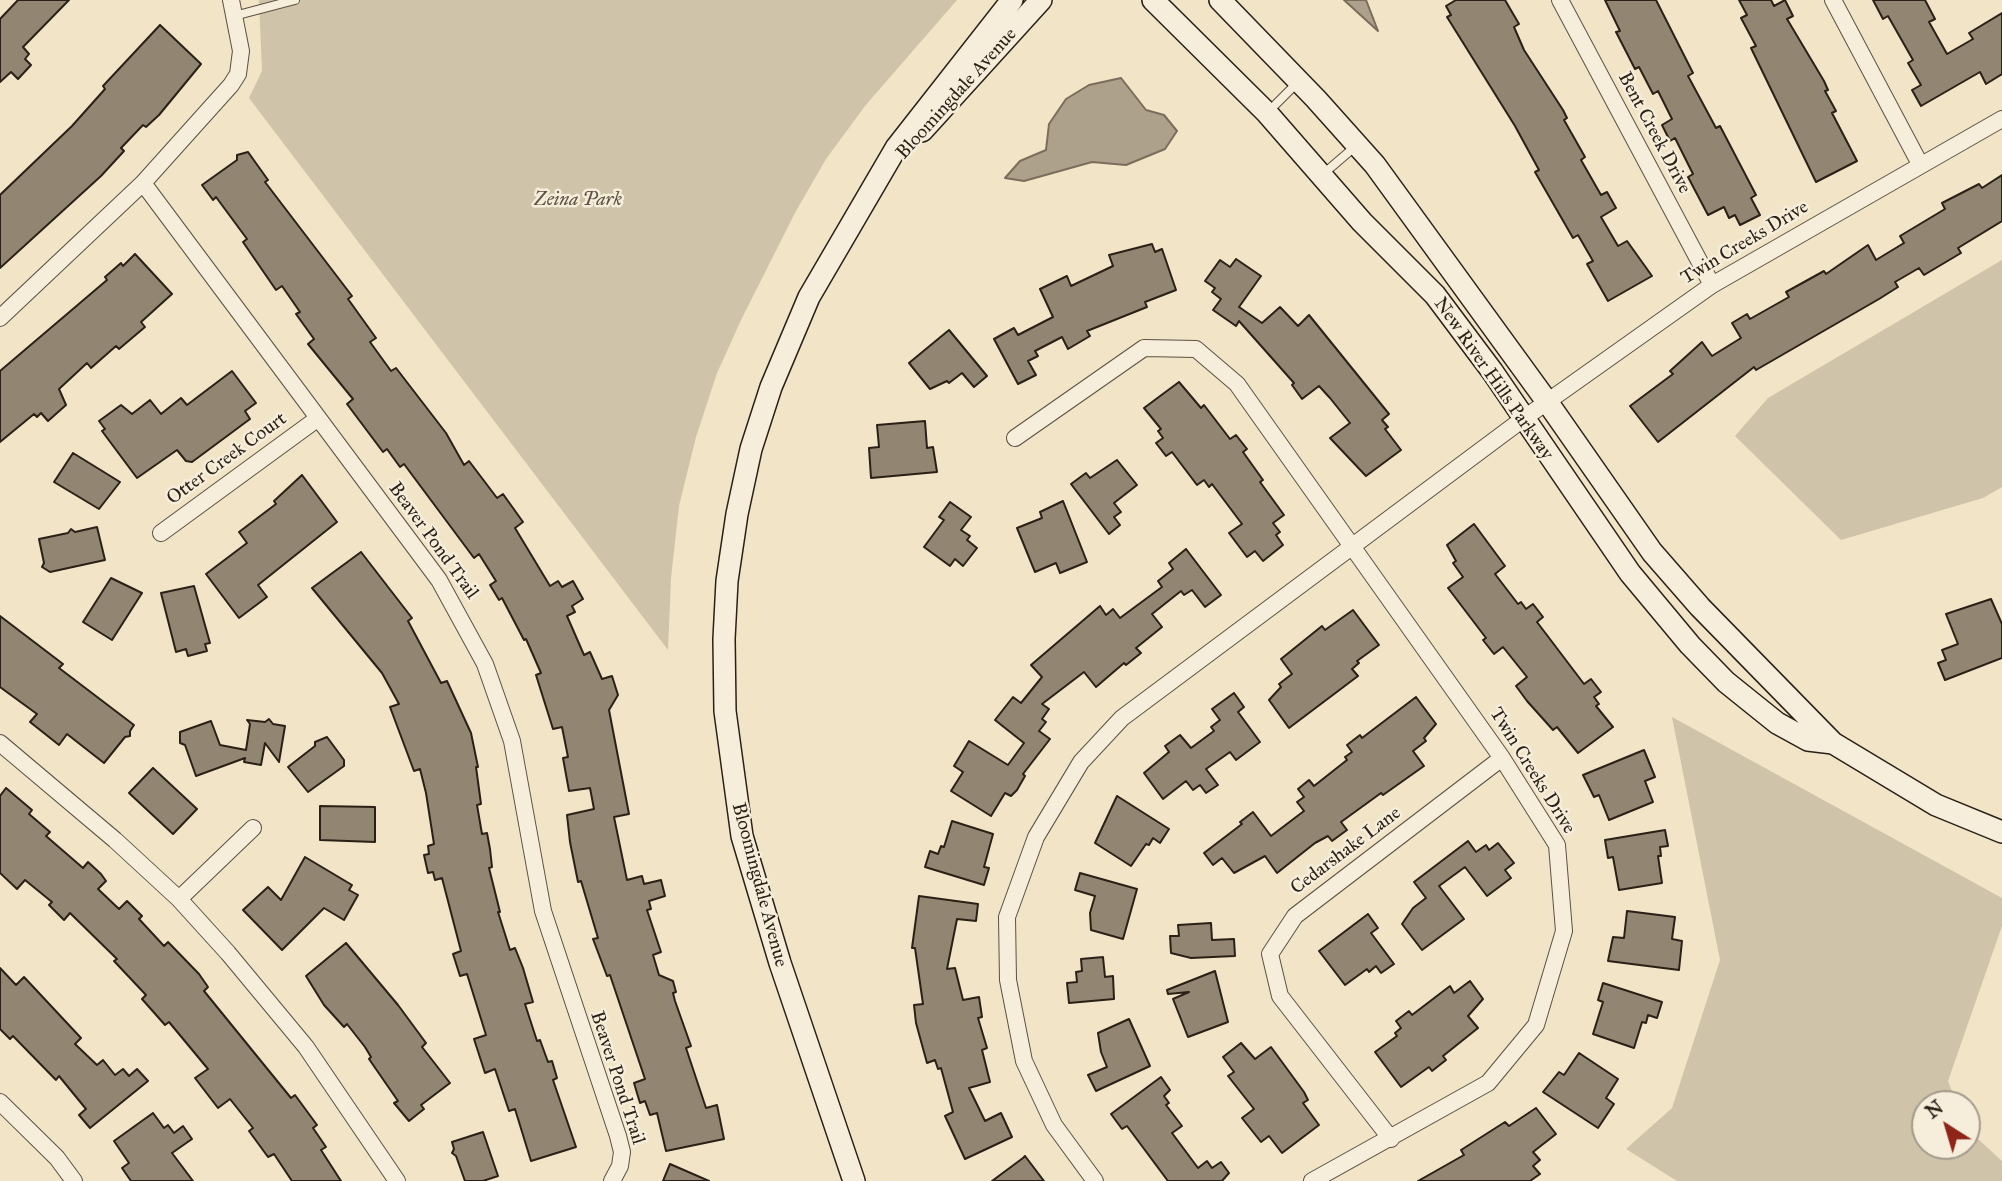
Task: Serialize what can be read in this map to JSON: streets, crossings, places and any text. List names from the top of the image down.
{
  "streets": {
    "street": [
      "Bloomingdale Avenue",
      "Bent Creek Drive",
      "Twin Creeks Drive",
      "New River Hills Parkway",
      "Otter Creek Court",
      "Beaver Pond Trail",
      "Cedarshake Lane"
    ]
  },
  "crossings": [
    ["Bent Creek Drive", "Twin Creeks Drive"],
    ["Twin Creeks Drive", "New River Hills Parkway"],
    ["Twin Creeks Drive", "Cedarshake Lane"],
    ["Otter Creek Court", "Beaver Pond Trail"]
  ],
  "parks": ["Zeina Park"],
  "north": "top left"
}
